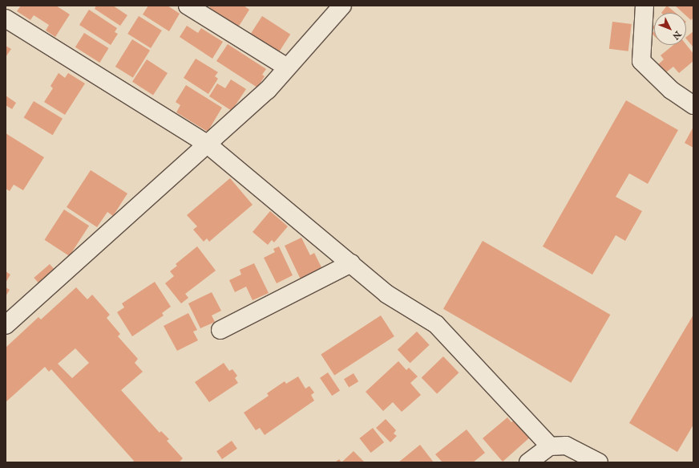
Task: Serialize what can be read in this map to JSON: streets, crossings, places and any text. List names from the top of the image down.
{
  "north": "bottom right"
}
